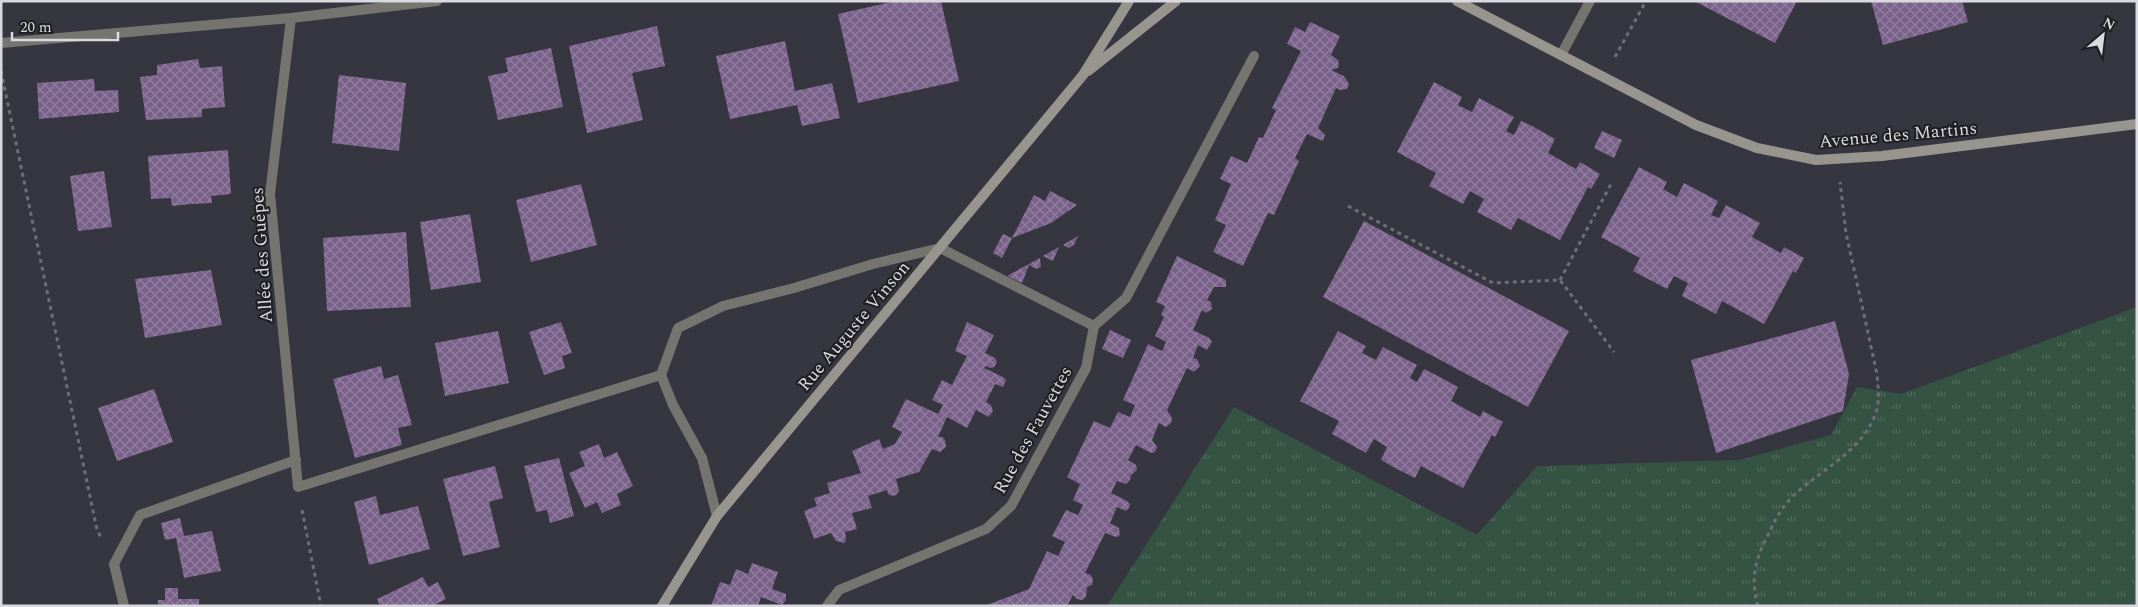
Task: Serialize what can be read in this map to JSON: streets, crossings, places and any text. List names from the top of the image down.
{
  "streets": {
    "main road": ["Avenue des Martins", "Rue Auguste Vinson"],
    "street": ["Allée des Guêpes", "Rue des Fauvettes"]
  },
  "scale_bar": "20 m",
  "north": "top right"
}
